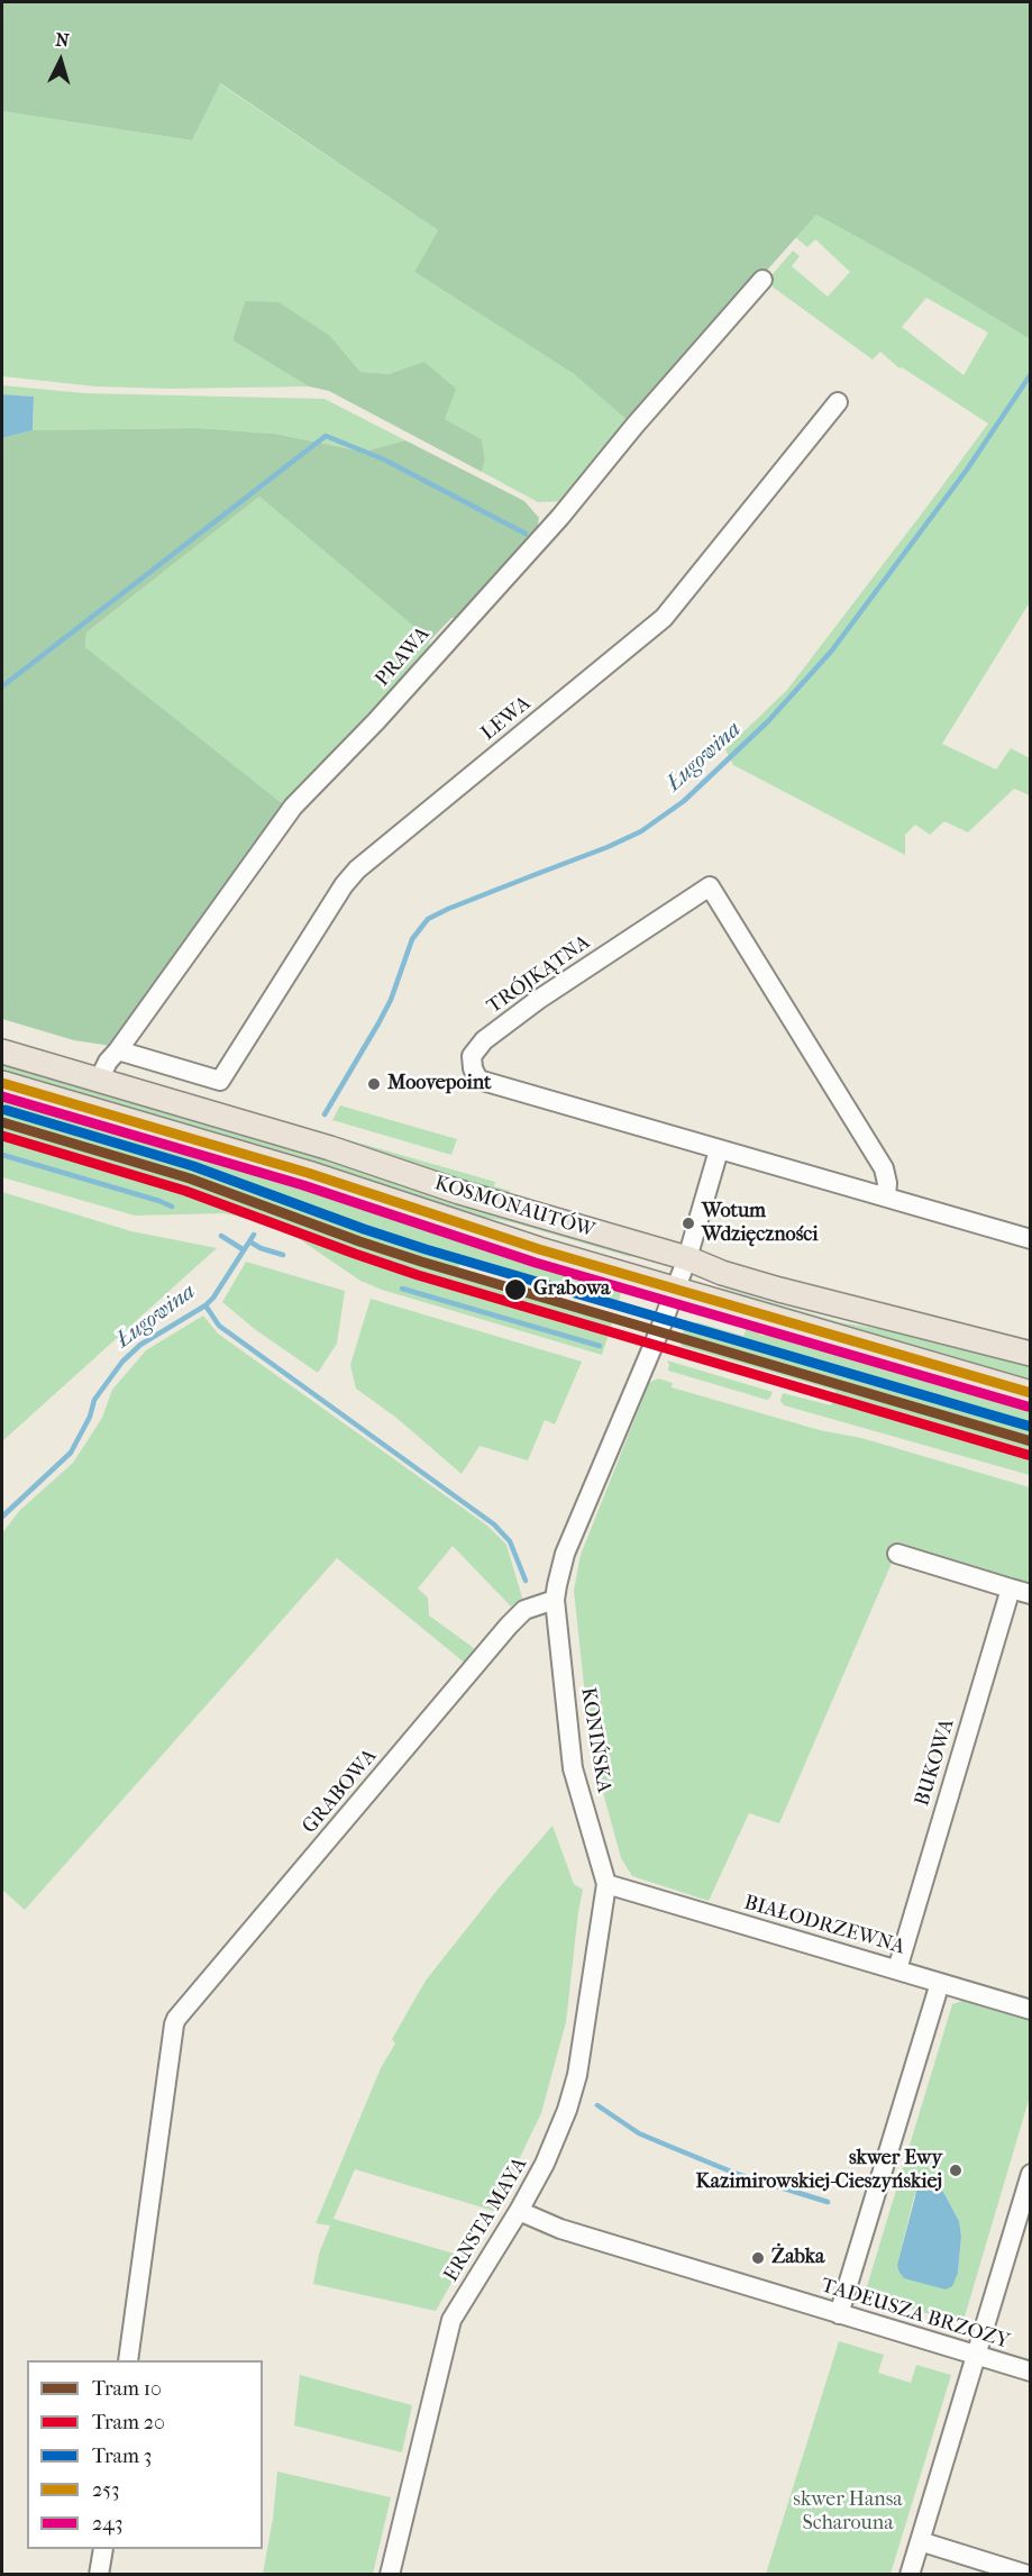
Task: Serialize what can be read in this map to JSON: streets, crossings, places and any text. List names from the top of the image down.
{
  "streets": {
    "main road": ["KOSMONAUTÓW"],
    "street": [
      "PRAWA",
      "LEWA",
      "TRÓJKĄTNA",
      "KONIŃSKA",
      "BUKOWA",
      "GRABOWA",
      "BIAŁODRZEWNA",
      "ERNSTA MAYA",
      "TADEUSZA BRZOZY"
    ]
  },
  "crossings": [
    ["PRAWA", "LEWA"],
    ["PRAWA", "KOSMONAUTÓW"],
    ["KONIŃSKA", "GRABOWA"],
    ["KONIŃSKA", "BIAŁODRZEWNA"],
    ["KONIŃSKA", "ERNSTA MAYA"],
    ["BUKOWA", "BIAŁODRZEWNA"],
    ["BIAŁODRZEWNA", "ERNSTA MAYA"],
    ["ERNSTA MAYA", "TADEUSZA BRZOZY"]
  ],
  "water": ["Ługowina"],
  "parks": ["skwer Hansa Scharouna"],
  "places": [
    "Moovepoint",
    "Wotum Wdzięczności",
    "Grabowa",
    "skwer Ewy Kazimirowskiej-Cieszyńskiej",
    "Żabka"
  ],
  "lines": [
    "transit line 253",
    "transit line 243",
    "tram line 3",
    "tram line 10",
    "tram line 20"
  ],
  "legend": [
    "Tram 10",
    "Tram 20",
    "Tram 3",
    "253",
    "243"
  ],
  "north": "top"
}
